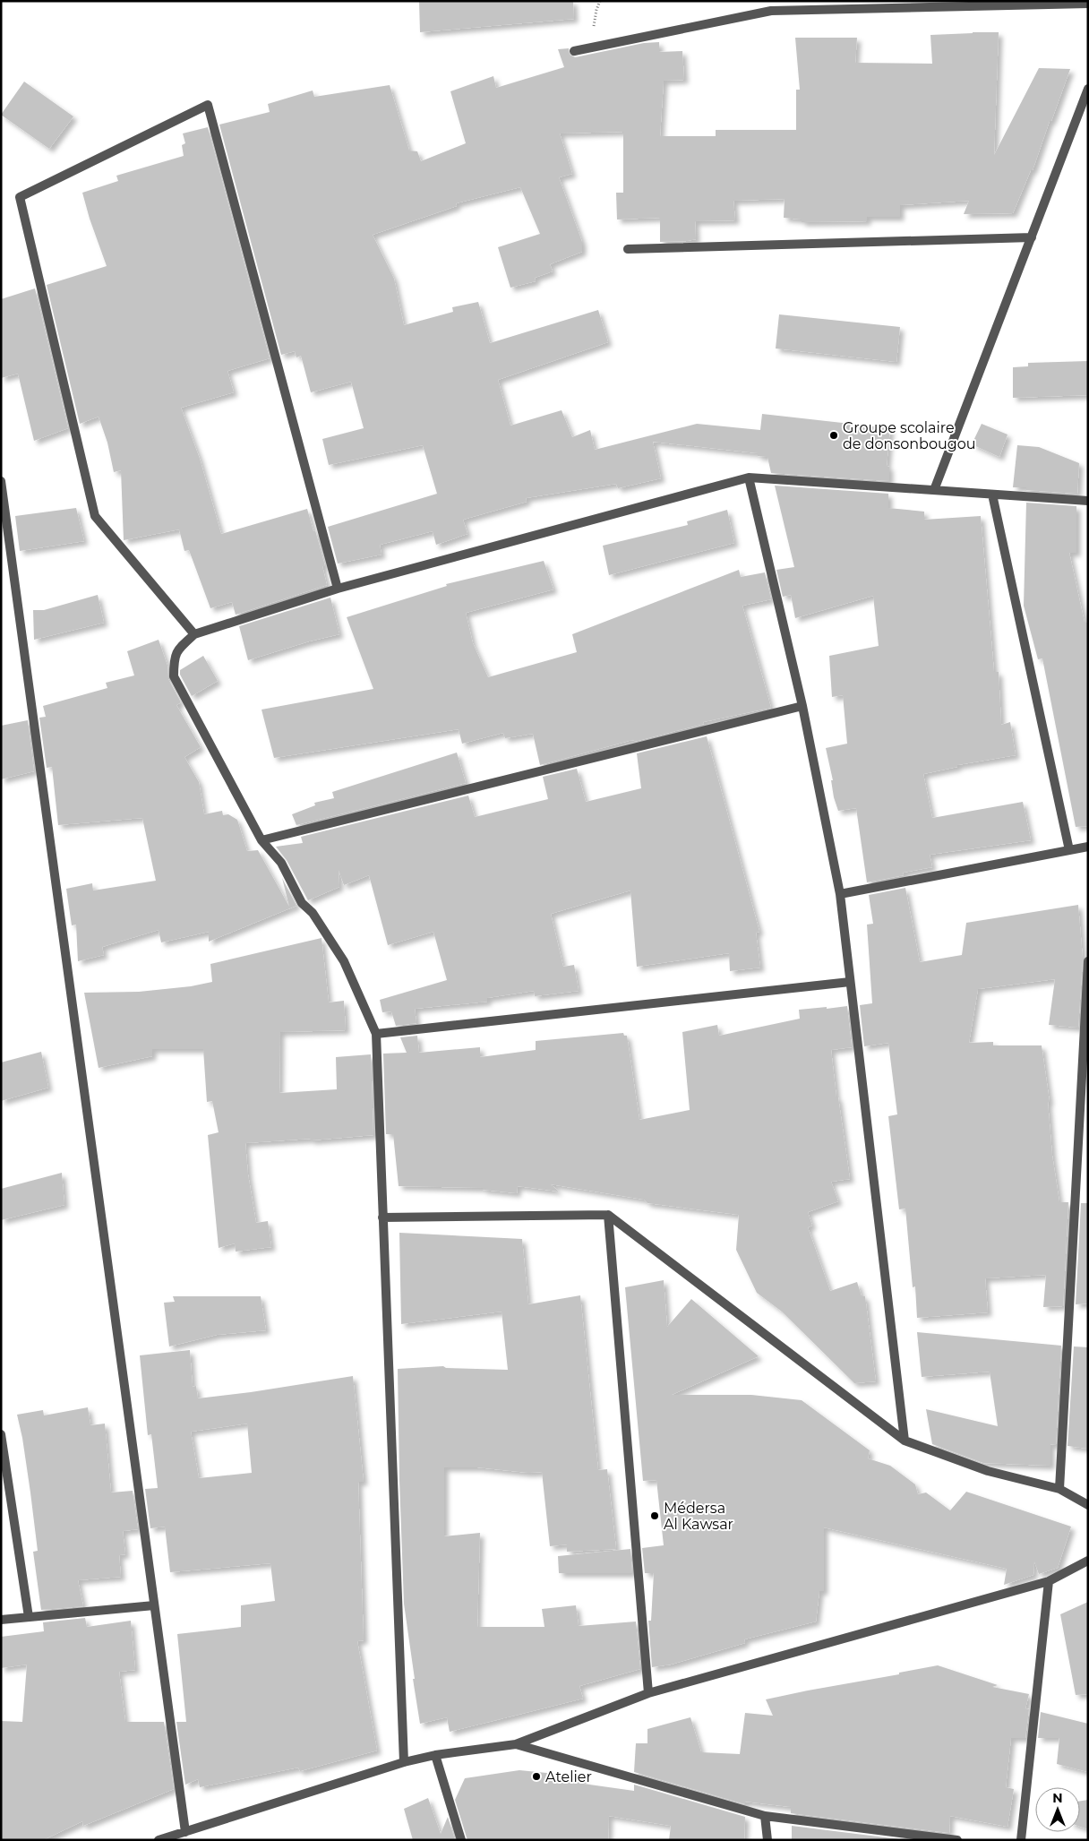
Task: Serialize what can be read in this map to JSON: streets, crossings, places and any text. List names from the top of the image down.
{
  "places": ["Groupe scolaire de donsonbougou", "Médersa Al Kawsar", "Atelier"],
  "north": "top"
}
